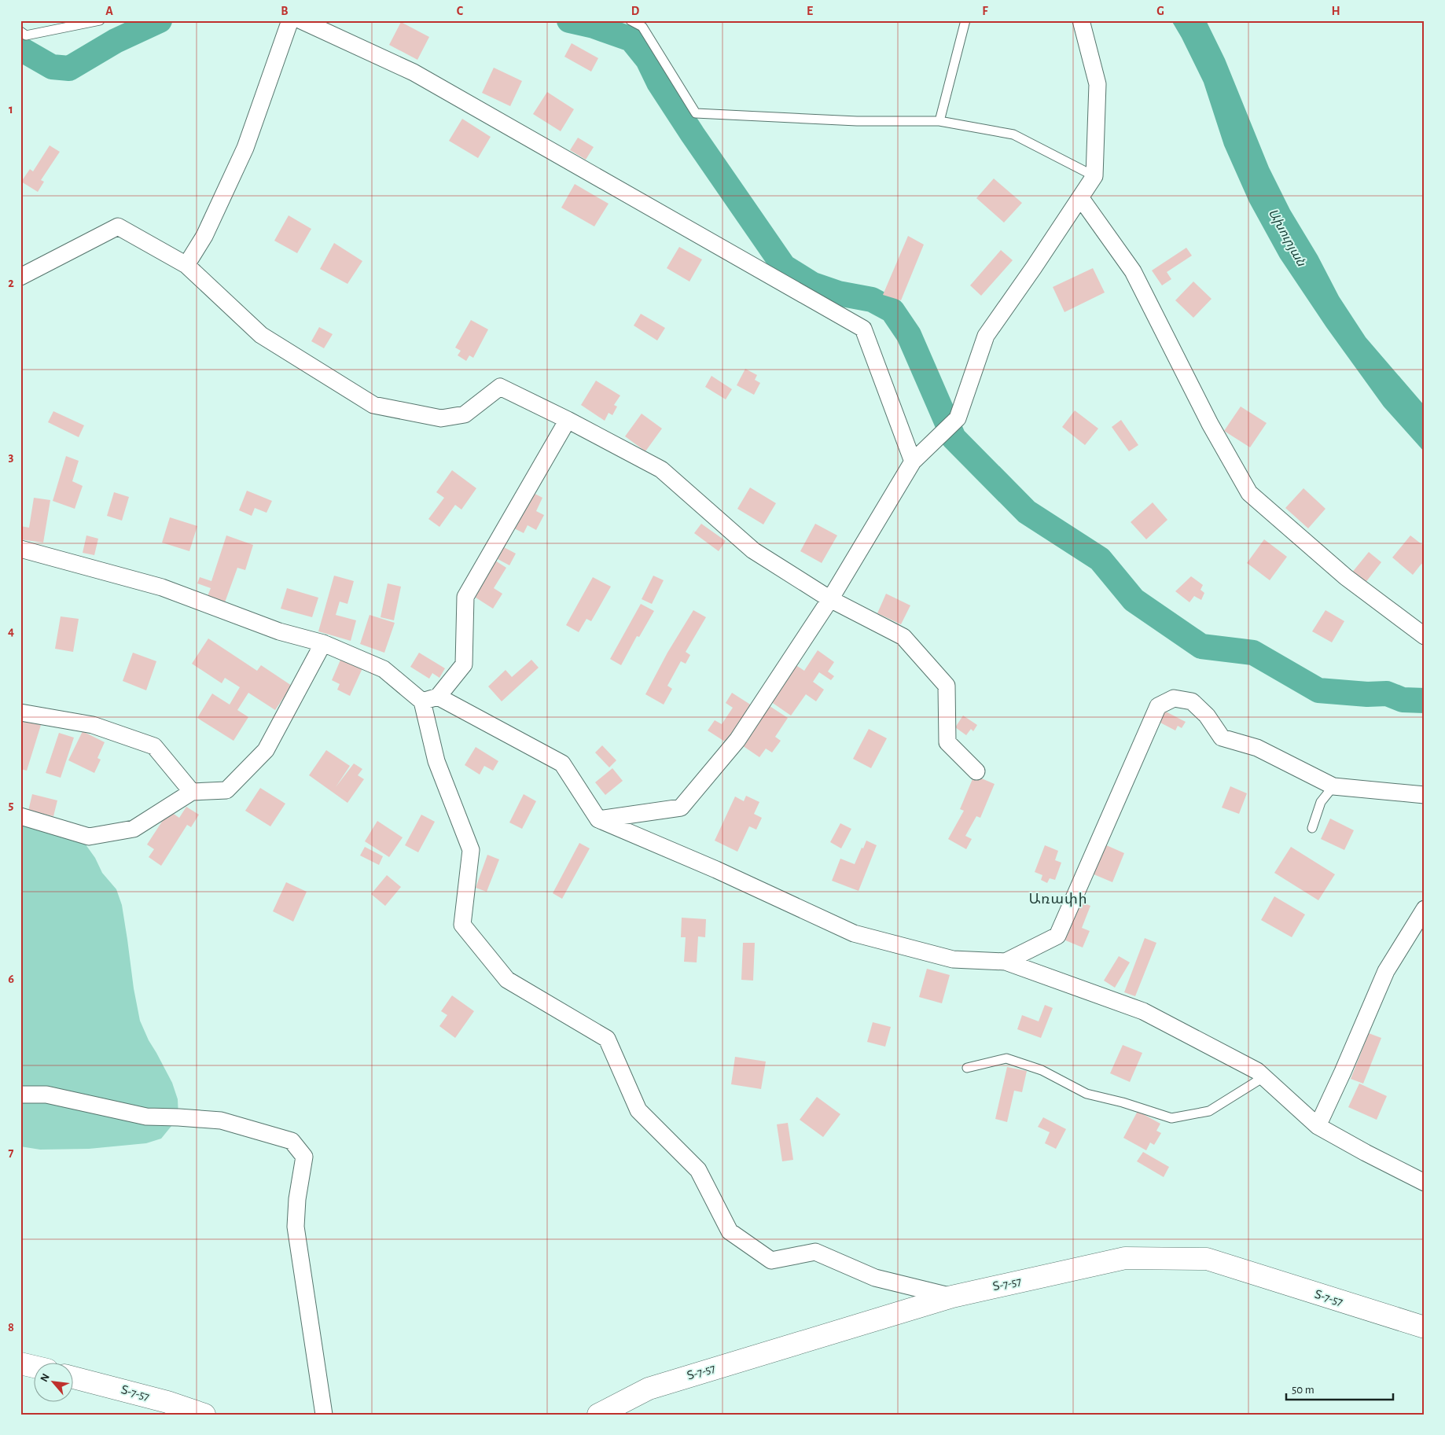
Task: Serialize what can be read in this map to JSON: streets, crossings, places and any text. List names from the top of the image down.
{
  "streets": {
    "street": ["Տ-7-57"]
  },
  "districts": ["Առափի"],
  "water": ["Ախուրյան"],
  "scale_bar": "50 m",
  "north": "top left",
  "grid": {
    "columns": [
      "A",
      "B",
      "C",
      "D",
      "E",
      "F",
      "G",
      "H"
    ],
    "rows": [
      "1",
      "2",
      "3",
      "4",
      "5",
      "6",
      "7",
      "8"
    ]
  }
}
